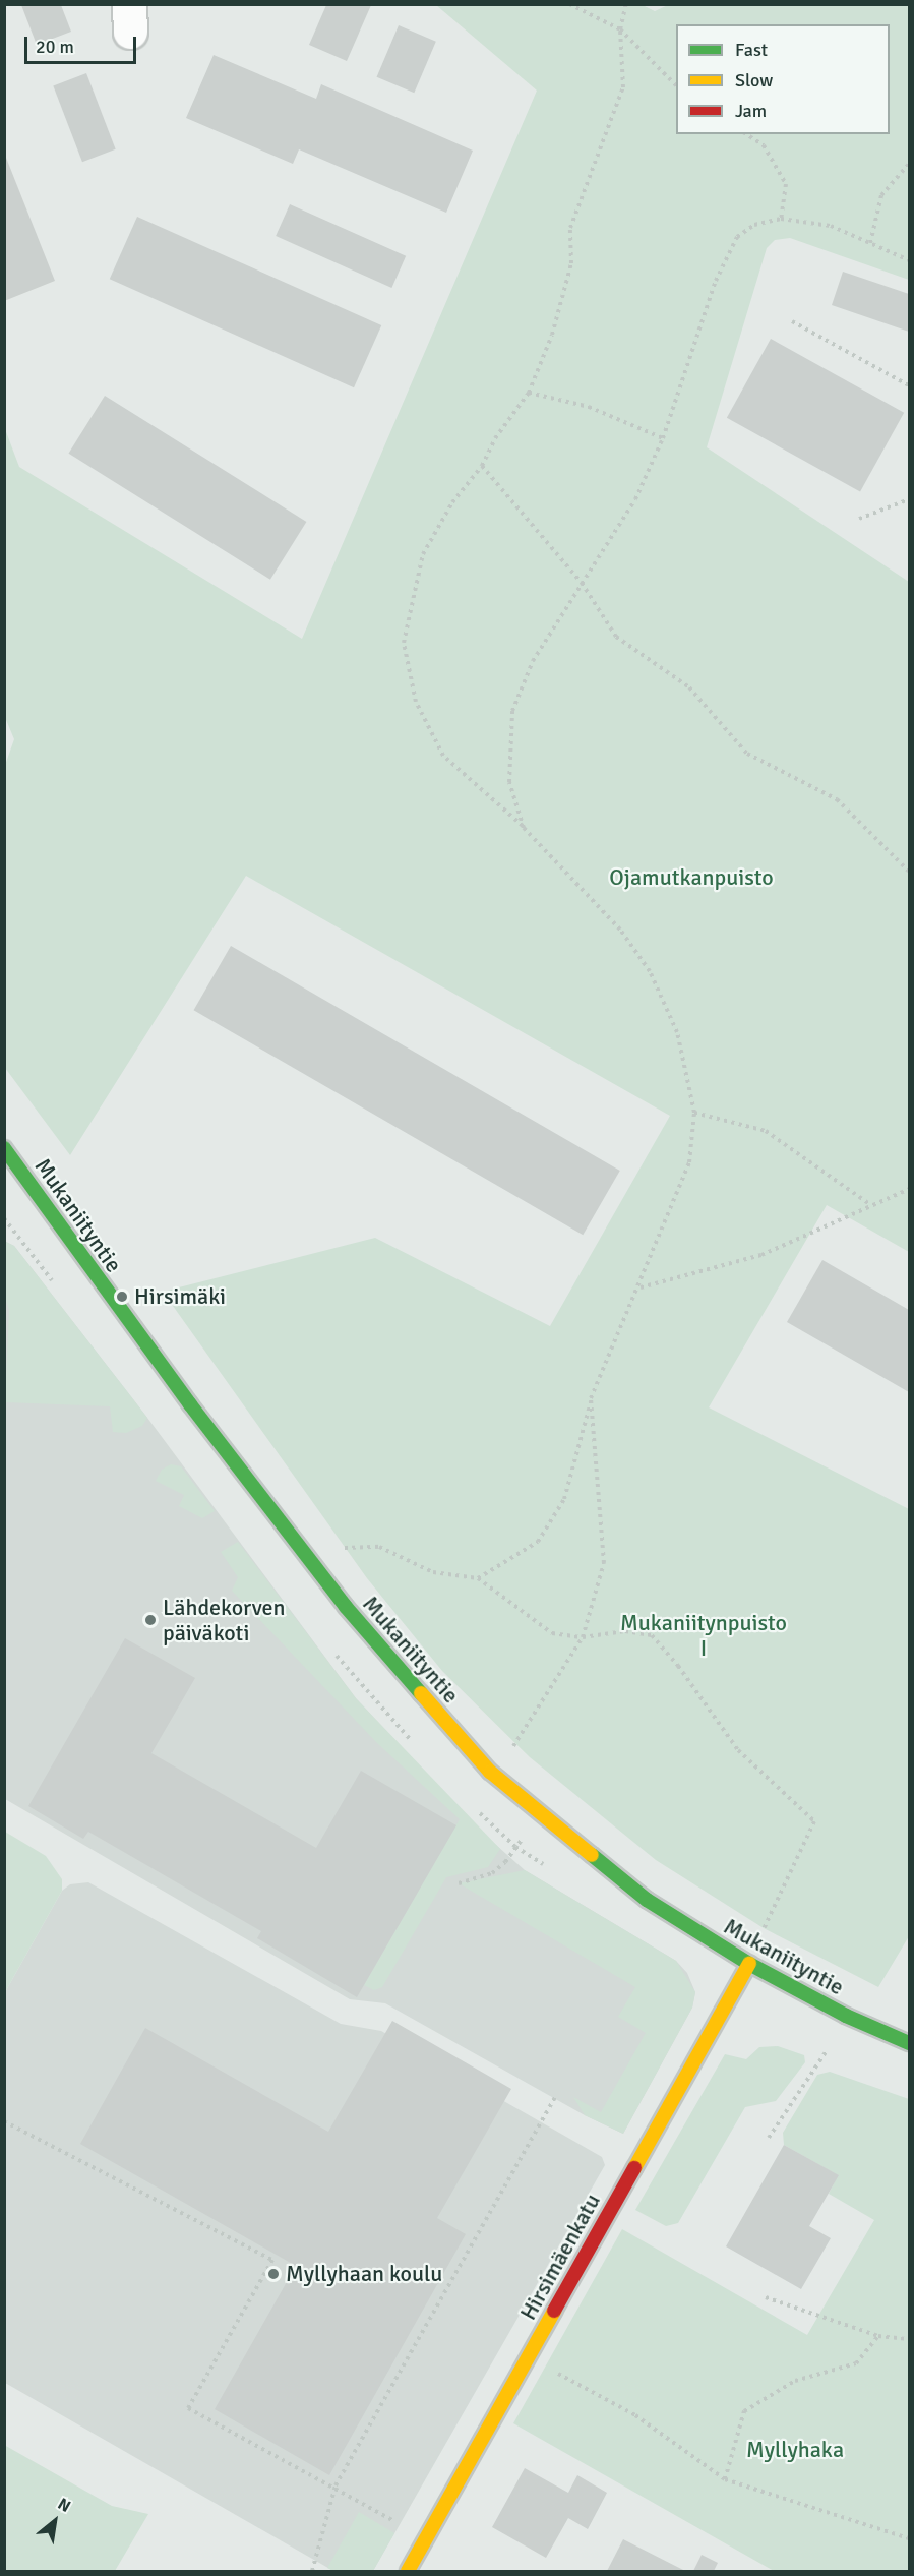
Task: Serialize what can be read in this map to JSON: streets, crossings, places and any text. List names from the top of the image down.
{
  "streets": {
    "street": ["Mukaniityntie", "Hirsimäenkatu"]
  },
  "crossings": [
    ["Mukaniityntie", "Hirsimäenkatu"]
  ],
  "parks": ["Ojamutkanpuisto", "Mukaniitynpuisto I", "Myllyhaka"],
  "places": ["Hirsimäki", "Lähdekorven päiväkoti", "Myllyhaan koulu"],
  "legend": ["Fast", "Slow", "Jam"],
  "scale_bar": "20 m",
  "north": "top right"
}
